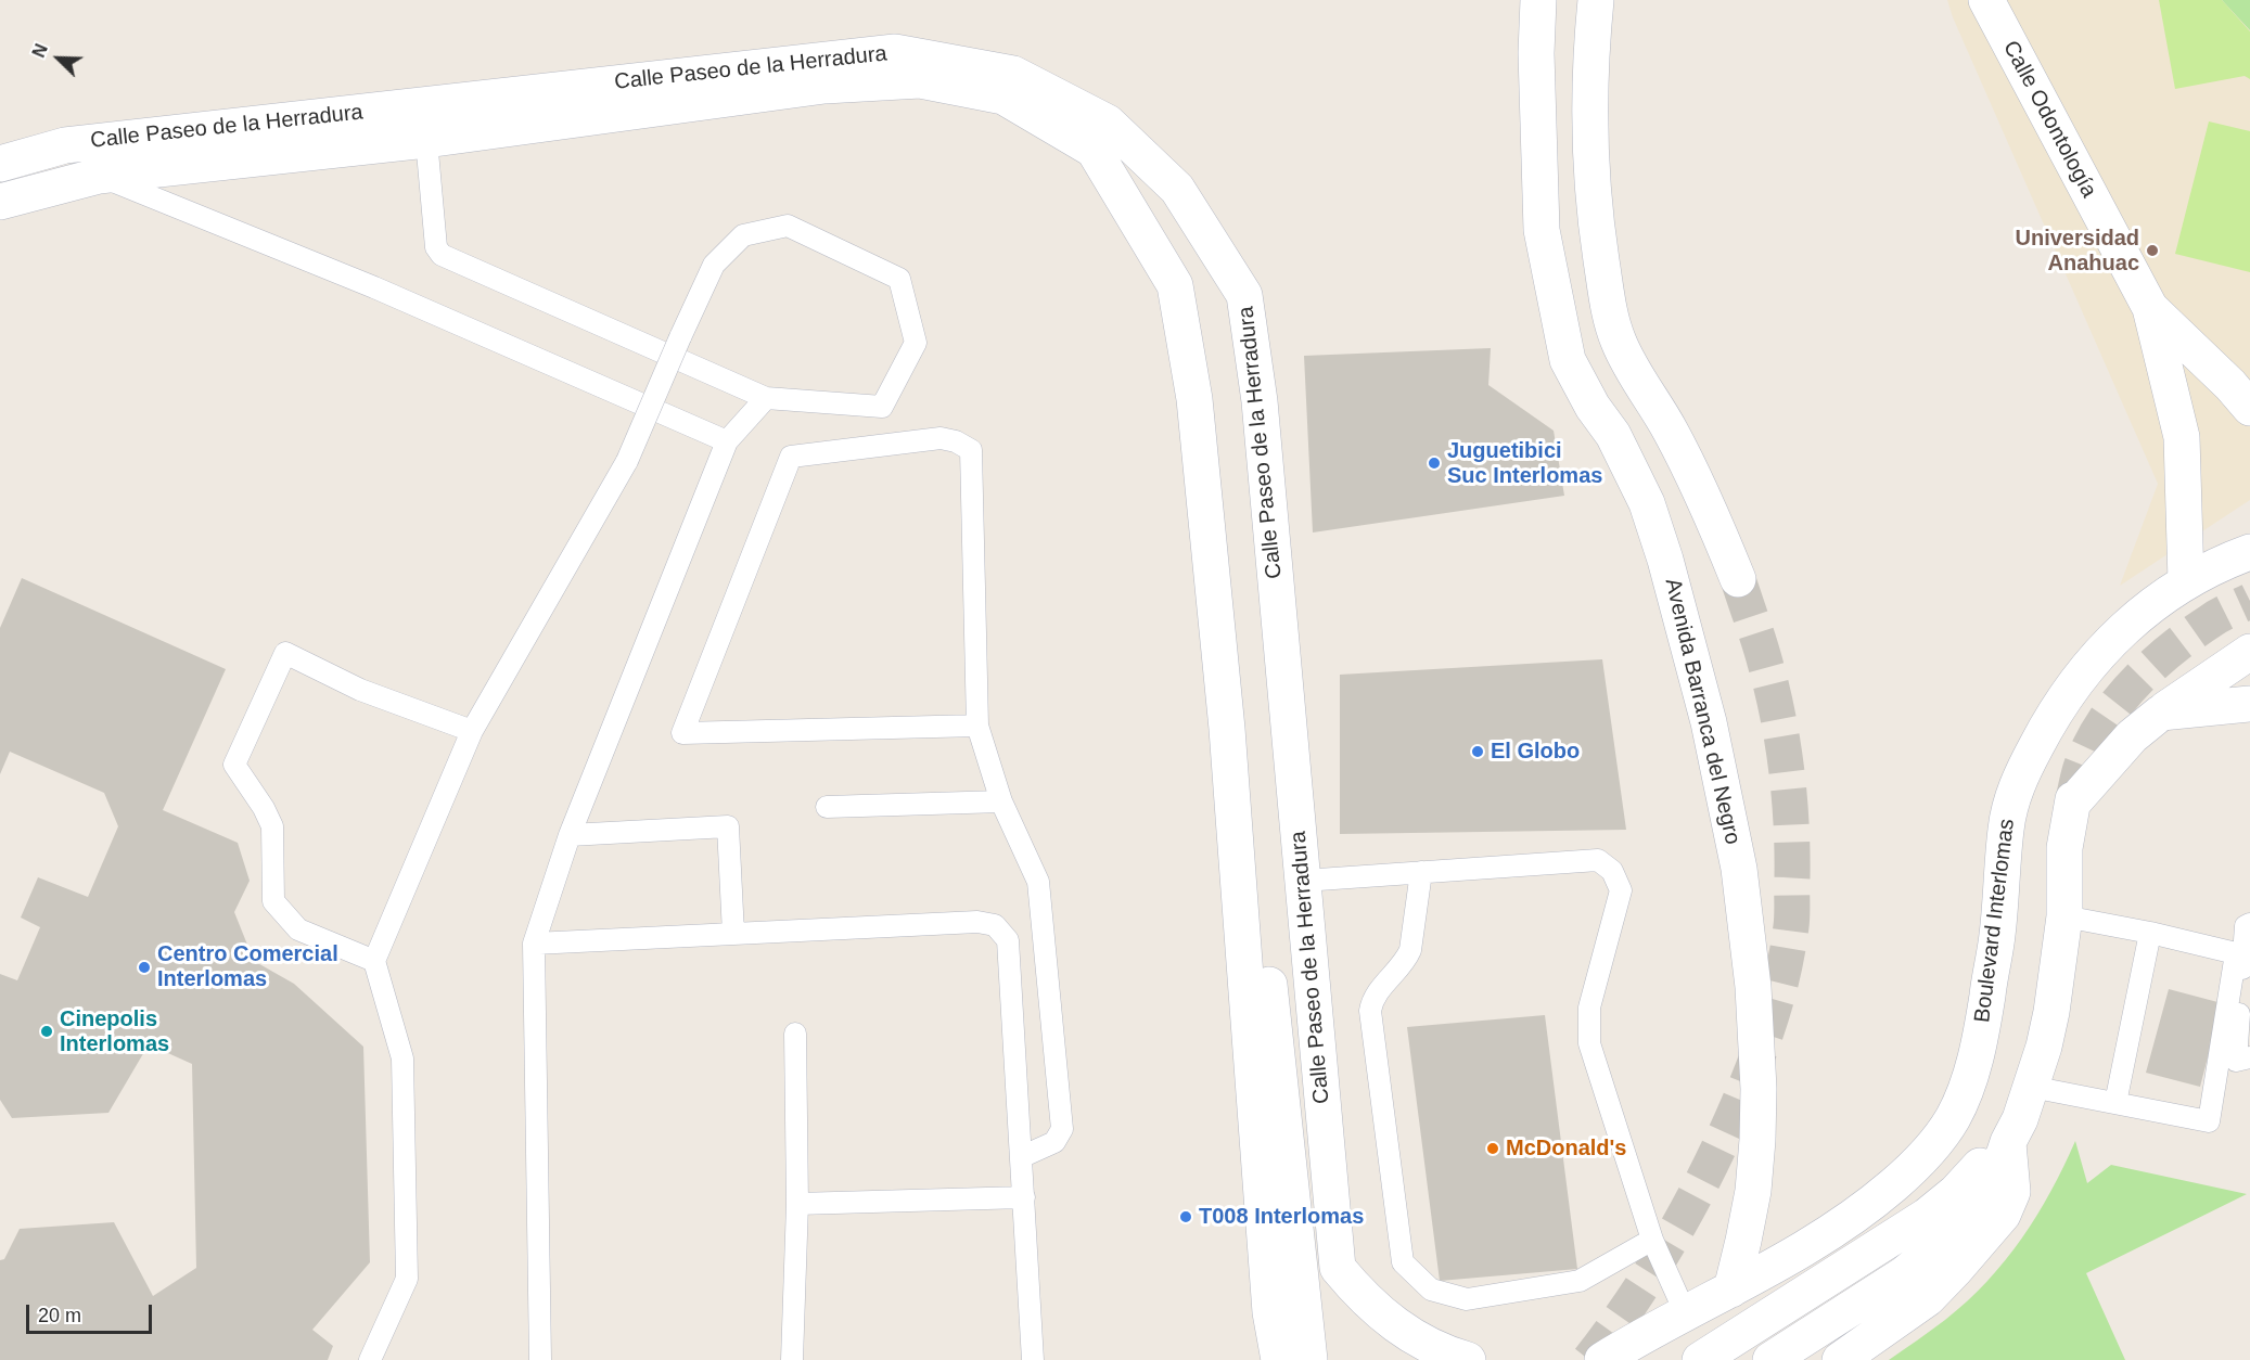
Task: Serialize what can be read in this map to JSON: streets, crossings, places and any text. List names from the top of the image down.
{
  "streets": {
    "main road": [
      "Calle Paseo de la Herradura",
      "Calle Odontología",
      "Avenida Barranca del Negro",
      "Boulevard Interlomas"
    ]
  },
  "crossings": [
    ["Avenida Barranca del Negro", "Boulevard Interlomas"]
  ],
  "places": [
    "Universidad Anahuac",
    "Juguetibici Suc Interlomas",
    "El Globo",
    "Centro Comercial Interlomas",
    "Cinepolis Interlomas",
    "McDonald's",
    "T008 Interlomas"
  ],
  "scale_bar": "20 m",
  "north": "top left"
}
